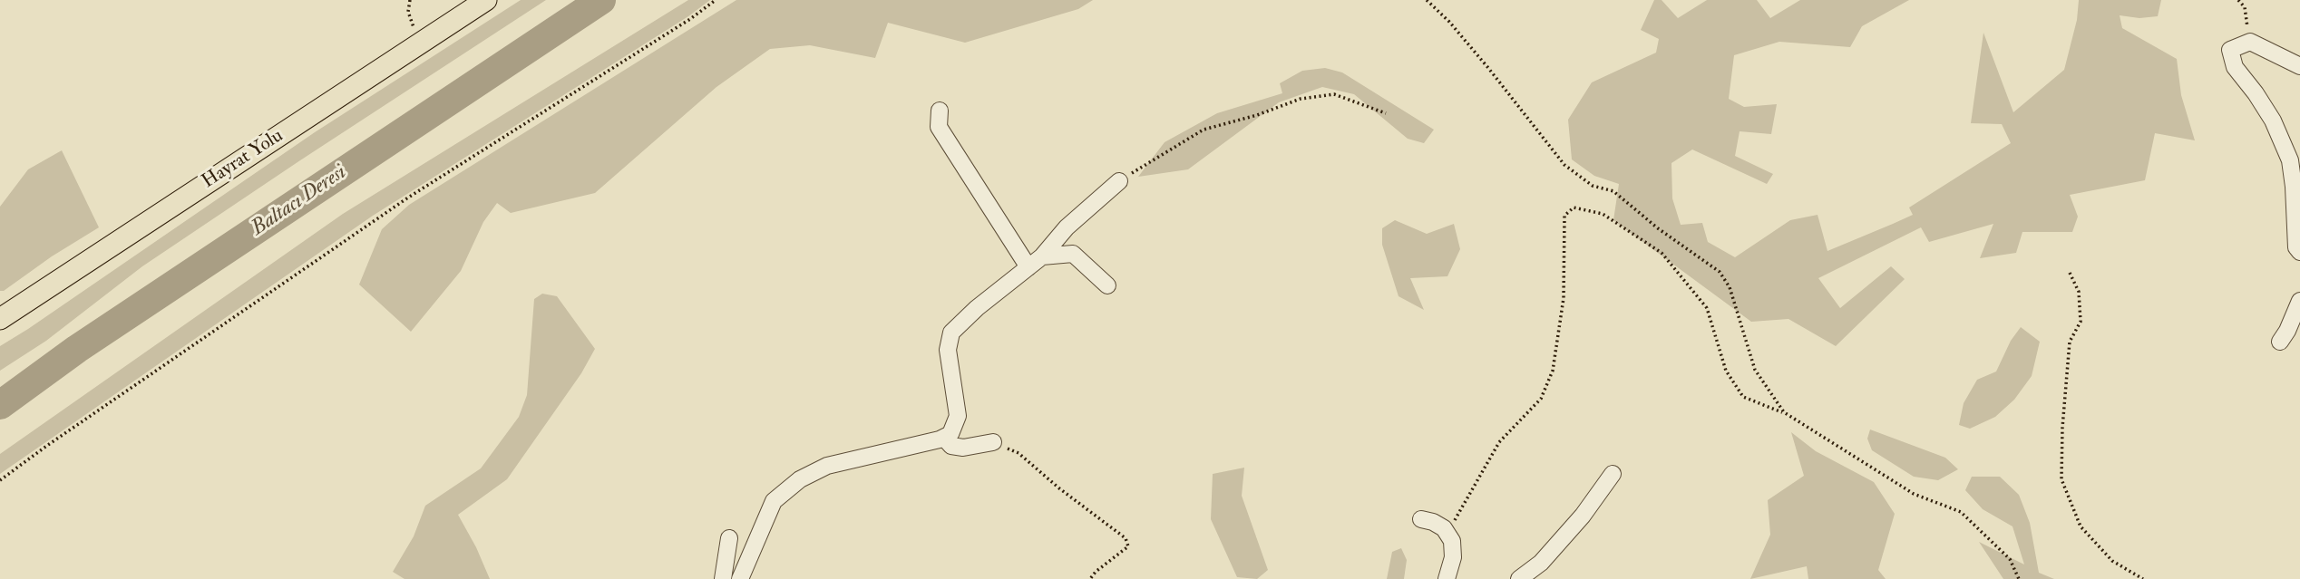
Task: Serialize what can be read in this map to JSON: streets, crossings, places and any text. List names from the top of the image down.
{
  "streets": {
    "main road": ["Hayrat Yolu"]
  },
  "water": ["Baltacı Deresi"]
}
